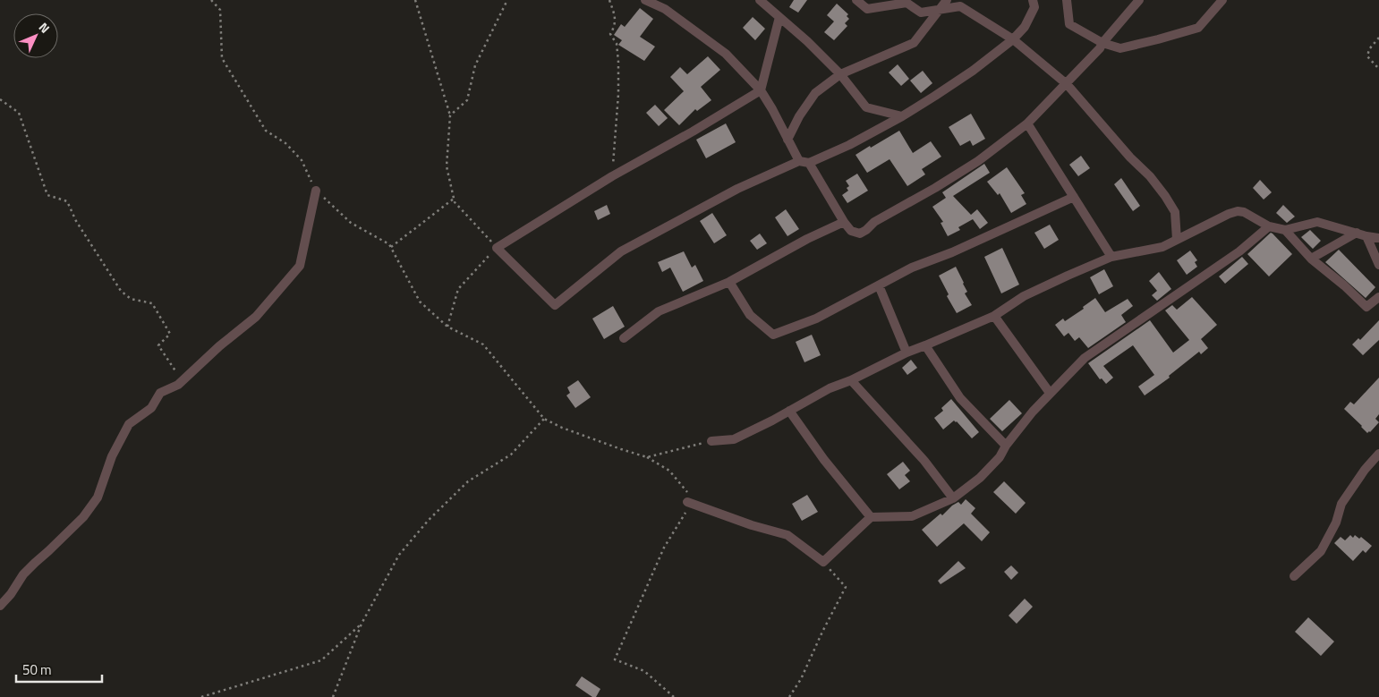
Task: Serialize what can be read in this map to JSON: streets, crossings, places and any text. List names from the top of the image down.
{
  "scale_bar": "50 m",
  "north": "top right"
}
